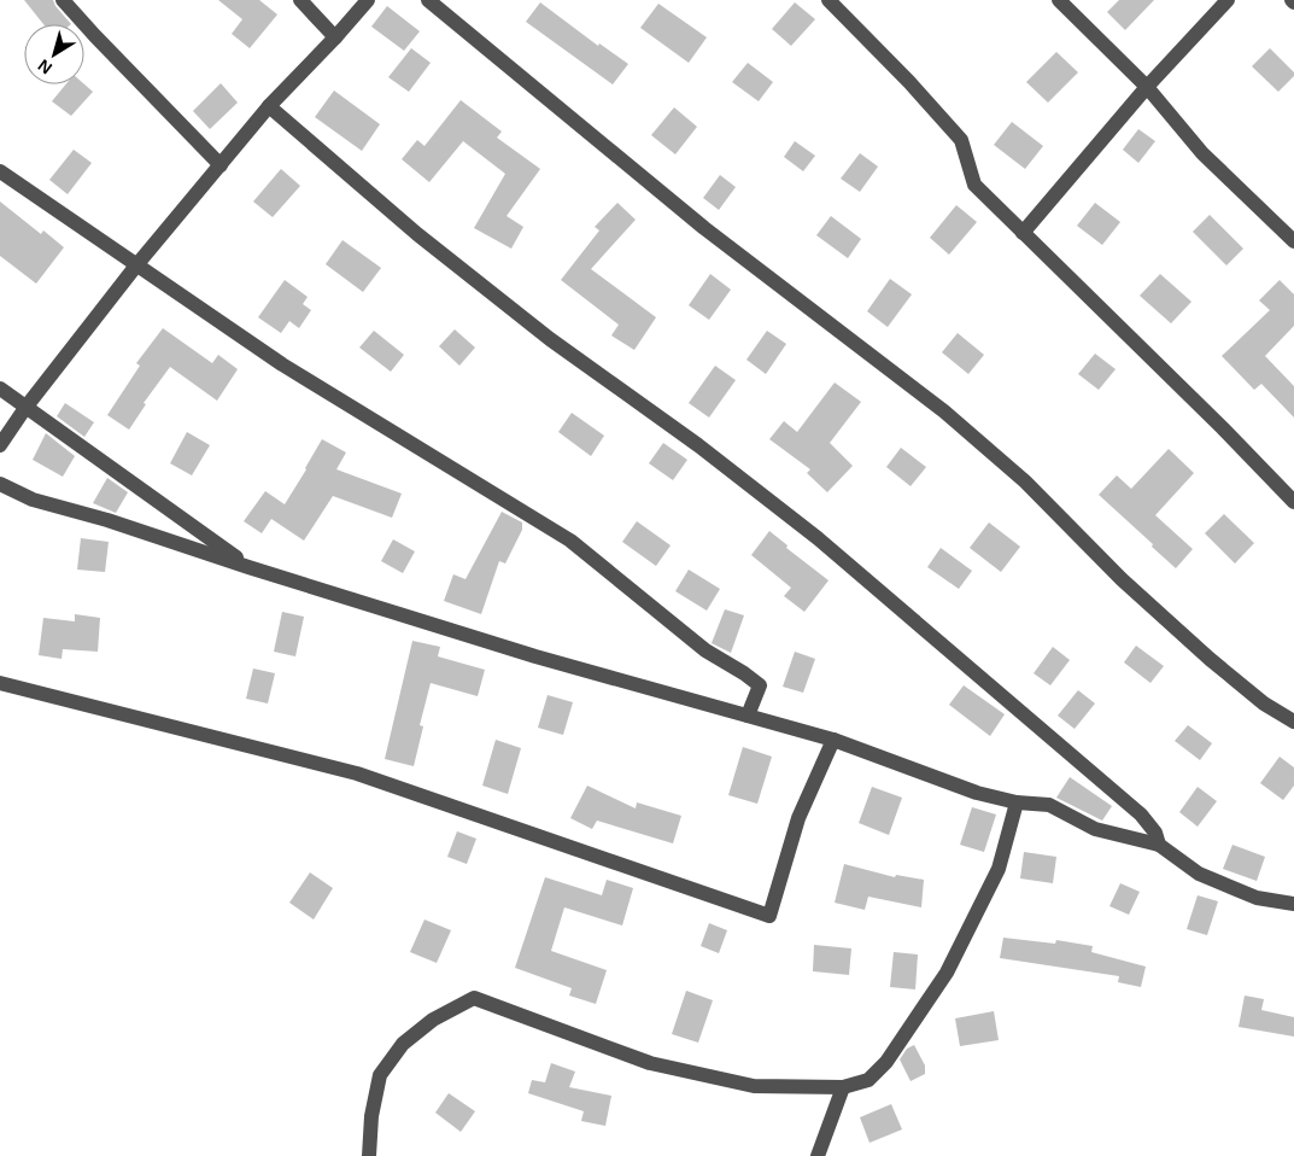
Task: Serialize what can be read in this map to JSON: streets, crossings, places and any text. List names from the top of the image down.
{
  "north": "bottom left"
}
